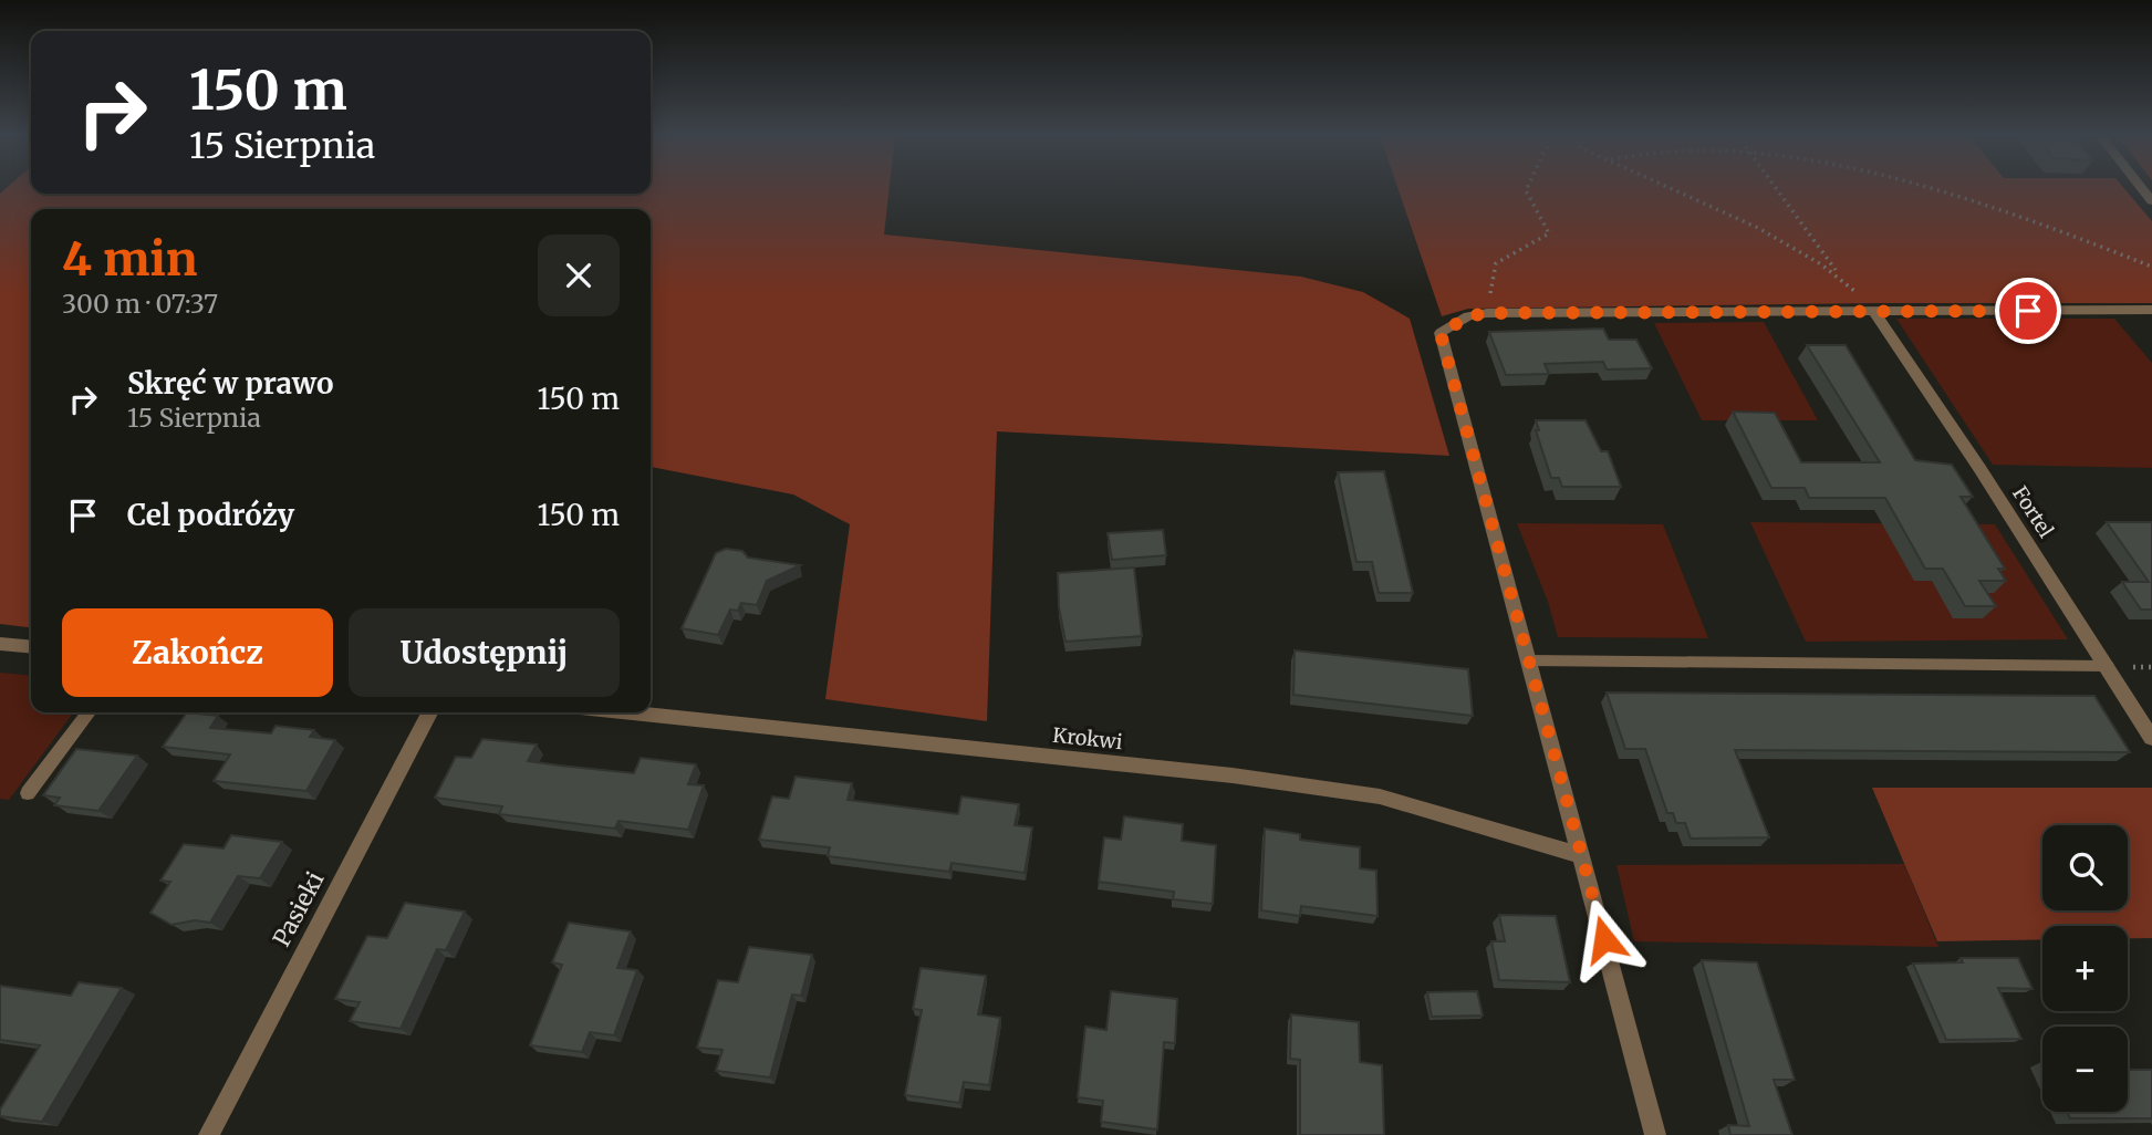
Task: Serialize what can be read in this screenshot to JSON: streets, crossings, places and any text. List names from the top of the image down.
{
  "streets": {
    "street": ["Fortel", "Krokwi", "Pasieki"]
  },
  "page": {
    "turn": ["150 m", "15 Sierpnia"],
    "heading": ["4 min", "300 m · 07:37"],
    "list": [
      {
        "name": "Skręć w prawo",
        "note": "15 Sierpnia",
        "value": "150 m"
      },
      {
        "name": "Cel podróży",
        "value": "150 m"
      }
    ],
    "buttons": ["Zakończ", "Udostępnij"],
    "map_buttons": ["+", "−"]
  }
}
